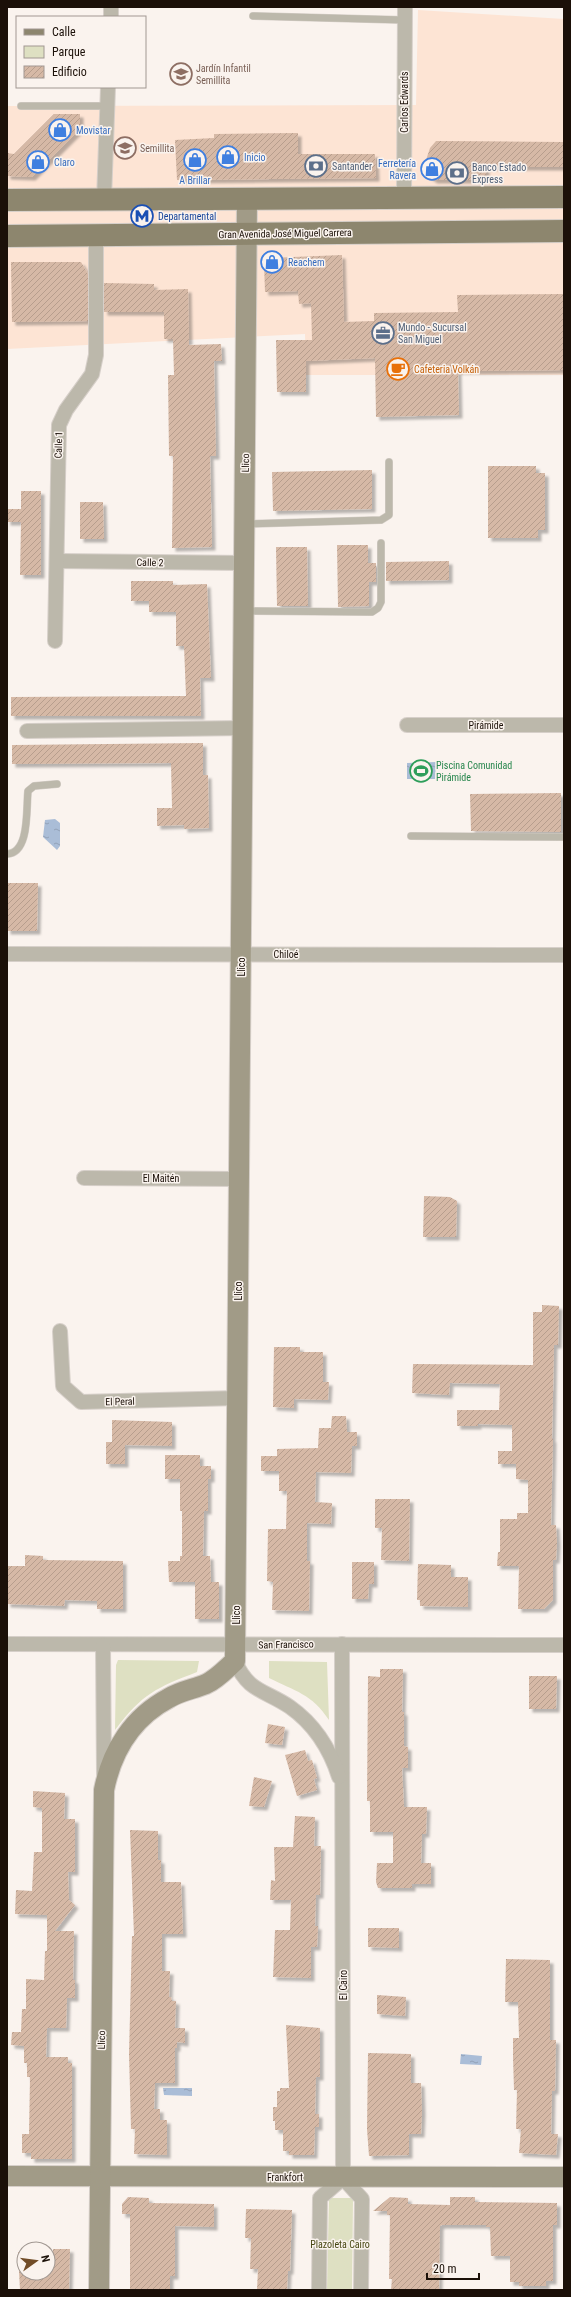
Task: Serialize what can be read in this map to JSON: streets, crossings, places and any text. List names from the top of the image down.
{
  "streets": {
    "main road": ["Gran Avenida José Miguel Carrera"],
    "street": [
      "Carlos Edwards",
      "Calle 1",
      "Llico",
      "Calle 2",
      "Pirámide",
      "Chiloé",
      "El Maitén",
      "El Peral",
      "San Francisco",
      "El Cairo",
      "Frankfort"
    ]
  },
  "crossings": [
    ["Gran Avenida José Miguel Carrera", "Calle 1"],
    ["Gran Avenida José Miguel Carrera", "Llico"],
    ["Calle 1", "Calle 2"],
    ["Llico", "Calle 2"],
    ["Llico", "Chiloé"],
    ["Llico", "El Maitén"],
    ["Llico", "El Peral"],
    ["Llico", "San Francisco"],
    ["Llico", "El Cairo"],
    ["Llico", "Frankfort"],
    ["San Francisco", "El Cairo"],
    ["El Cairo", "Frankfort"]
  ],
  "parks": ["Plazoleta Cairo"],
  "places": {
    "school or university": ["Jardín Infantil Semillita", "Semillita"],
    "shop": [
      "Movistar",
      "Inicio",
      "A Brillar",
      "Claro",
      "Ferretería Ravera",
      "Reachem"
    ],
    "bank": ["Santander", "Banco Estado Express"],
    "metro station": ["Departamental"],
    "office": ["Mundo - Sucursal San Miguel"],
    "cafe": ["Cafeteria Volkán"],
    "sports": ["Piscina Comunidad Pirámide"]
  },
  "legend": ["Calle", "Parque", "Edificio"],
  "scale_bar": "20 m",
  "north": "right"
}
